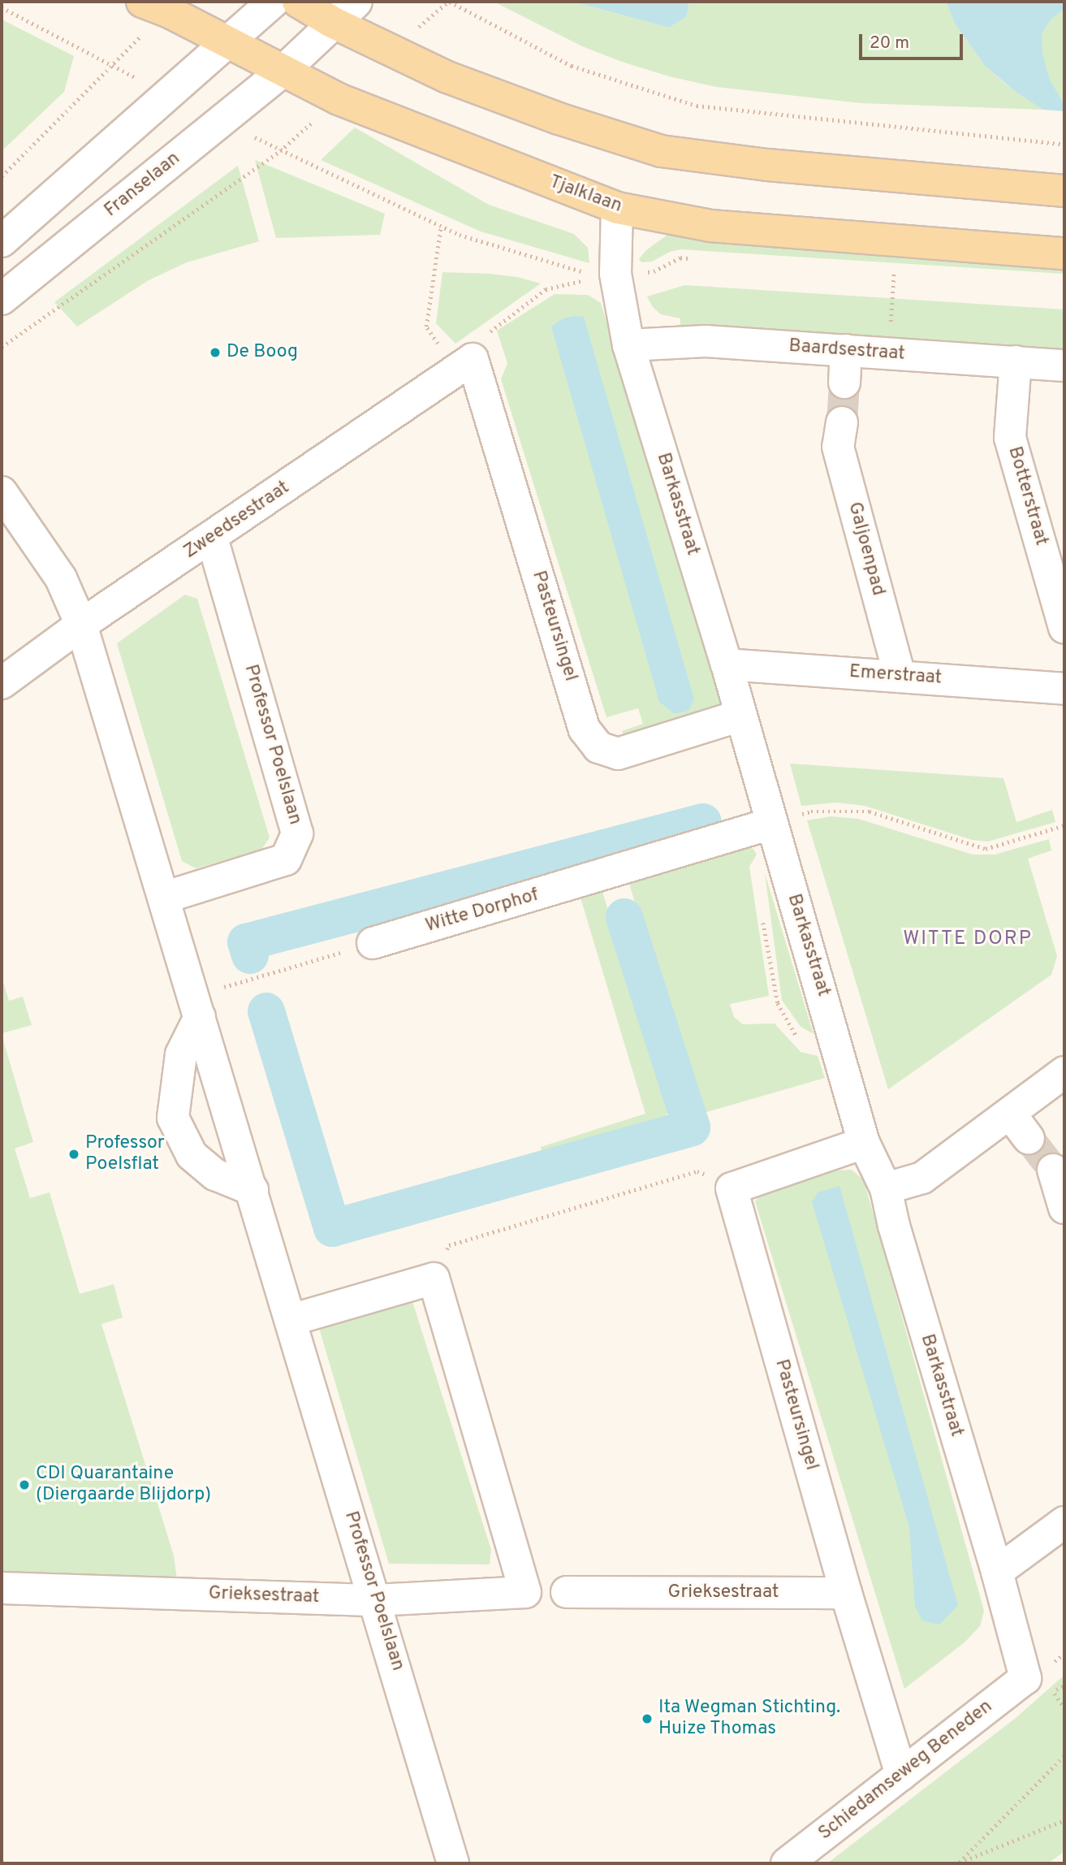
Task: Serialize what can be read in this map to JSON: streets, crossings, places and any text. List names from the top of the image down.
{
  "streets": {
    "main road": ["Tjalklaan"],
    "street": [
      "Franselaan",
      "Baardsestraat",
      "Botterstraat",
      "Barkasstraat",
      "Zweedsestraat",
      "Galjoenpad",
      "Pasteursingel",
      "Emerstraat",
      "Professor Poelslaan",
      "Witte Dorphof",
      "Grieksestraat",
      "Schiedamseweg Beneden"
    ]
  },
  "crossings": [
    ["Franselaan", "Tjalklaan"],
    ["Tjalklaan", "Barkasstraat"],
    ["Baardsestraat", "Botterstraat"],
    ["Baardsestraat", "Barkasstraat"],
    ["Barkasstraat", "Pasteursingel"],
    ["Barkasstraat", "Emerstraat"],
    ["Barkasstraat", "Witte Dorphof"],
    ["Barkasstraat", "Schiedamseweg Beneden"],
    ["Zweedsestraat", "Pasteursingel"],
    ["Zweedsestraat", "Professor Poelslaan"],
    ["Galjoenpad", "Emerstraat"],
    ["Pasteursingel", "Grieksestraat"],
    ["Pasteursingel", "Schiedamseweg Beneden"],
    ["Professor Poelslaan", "Grieksestraat"]
  ],
  "districts": ["WITTE DORP"],
  "places": [
    "De Boog",
    "Professor Poelsflat",
    "CDI Quarantaine (Diergaarde Blijdorp)",
    "Ita Wegman Stichting. Huize Thomas"
  ],
  "scale_bar": "20 m"
}
